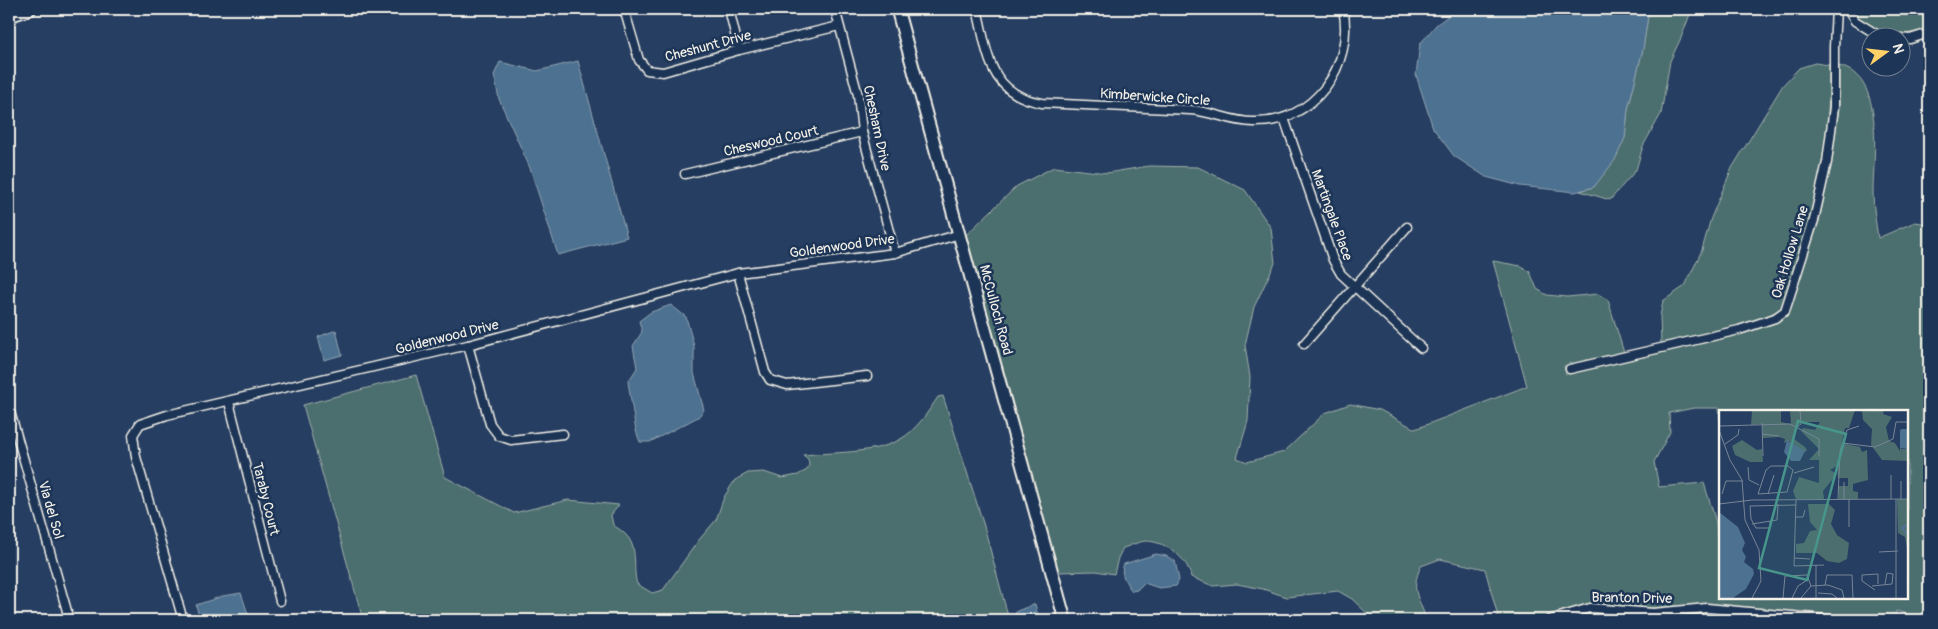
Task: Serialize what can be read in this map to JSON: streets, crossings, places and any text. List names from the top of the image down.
{
  "streets": {
    "street": [
      "Cheshunt Drive",
      "Kimberwicke Circle",
      "Chesham Drive",
      "Cheswood Court",
      "Martingale Place",
      "Goldenwood Drive",
      "Oak Hollow Lane",
      "McCulloch Road",
      "Taraby Court",
      "Via del Sol",
      "Branton Drive"
    ]
  },
  "crossings": [
    ["Cheshunt Drive", "Chesham Drive"],
    ["Kimberwicke Circle", "Martingale Place"],
    ["Chesham Drive", "Cheswood Court"],
    ["Chesham Drive", "Goldenwood Drive"],
    ["Goldenwood Drive", "McCulloch Road"],
    ["Goldenwood Drive", "Taraby Court"]
  ],
  "north": "right"
}
